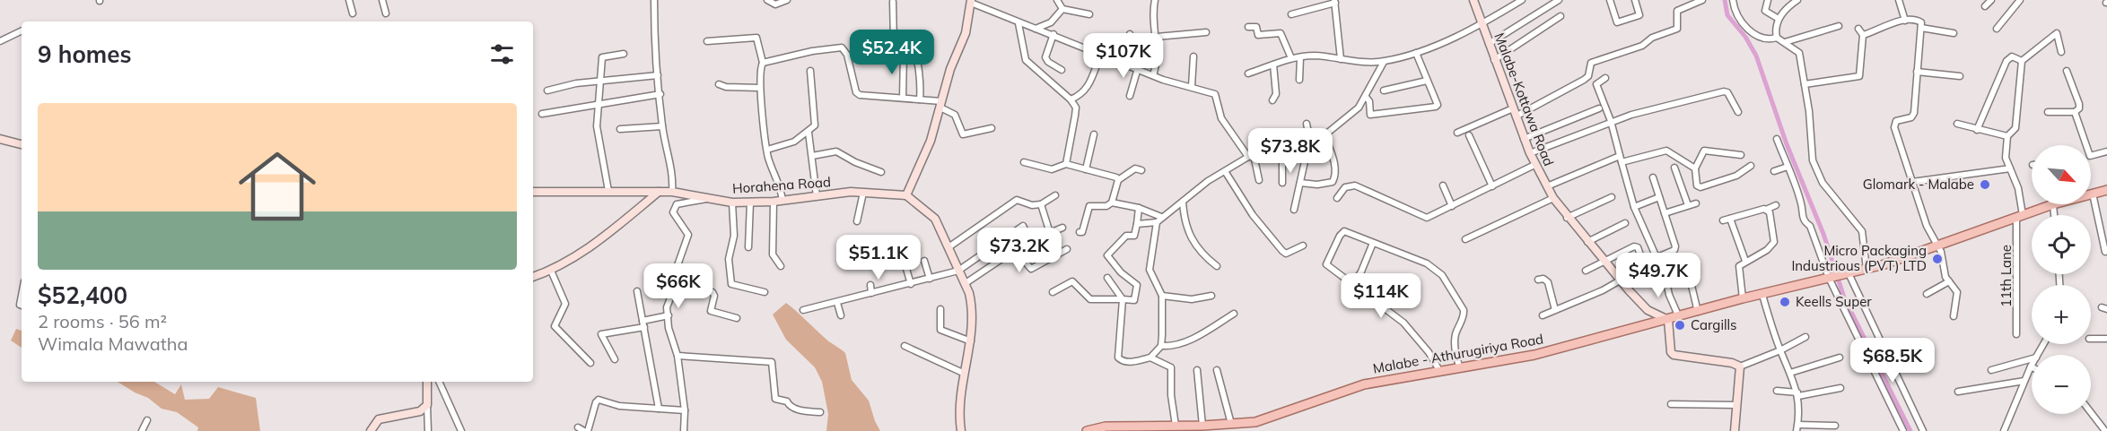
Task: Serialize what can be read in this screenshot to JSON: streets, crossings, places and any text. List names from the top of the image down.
{
  "streets": {
    "main road": ["Malabe - Athurugiriya Road"],
    "street": ["Malabe-Kottawa Road", "Horahena Road", "11th Lane"]
  },
  "crossings": [
    ["Malabe-Kottawa Road", "Malabe - Athurugiriya Road"],
    ["11th Lane", "Malabe - Athurugiriya Road"]
  ],
  "places": [
    "Glomark - Malabe",
    "Micro Packaging Industrious (PVT) LTD",
    "Keells Super",
    "Cargills"
  ],
  "north": "bottom right",
  "page": {
    "heading": "9 homes",
    "price": [
      "$52.4K",
      "$107K",
      "$73.8K",
      "$73.2K",
      "$51.1K",
      "$49.7K",
      "$66K",
      "$114K",
      "$68.5K"
    ],
    "list": [
      {
        "name": "$52,400",
        "note": "2 rooms · 56 m² · Wimala Mawatha"
      }
    ],
    "map_buttons": ["+", "−"]
  }
}
